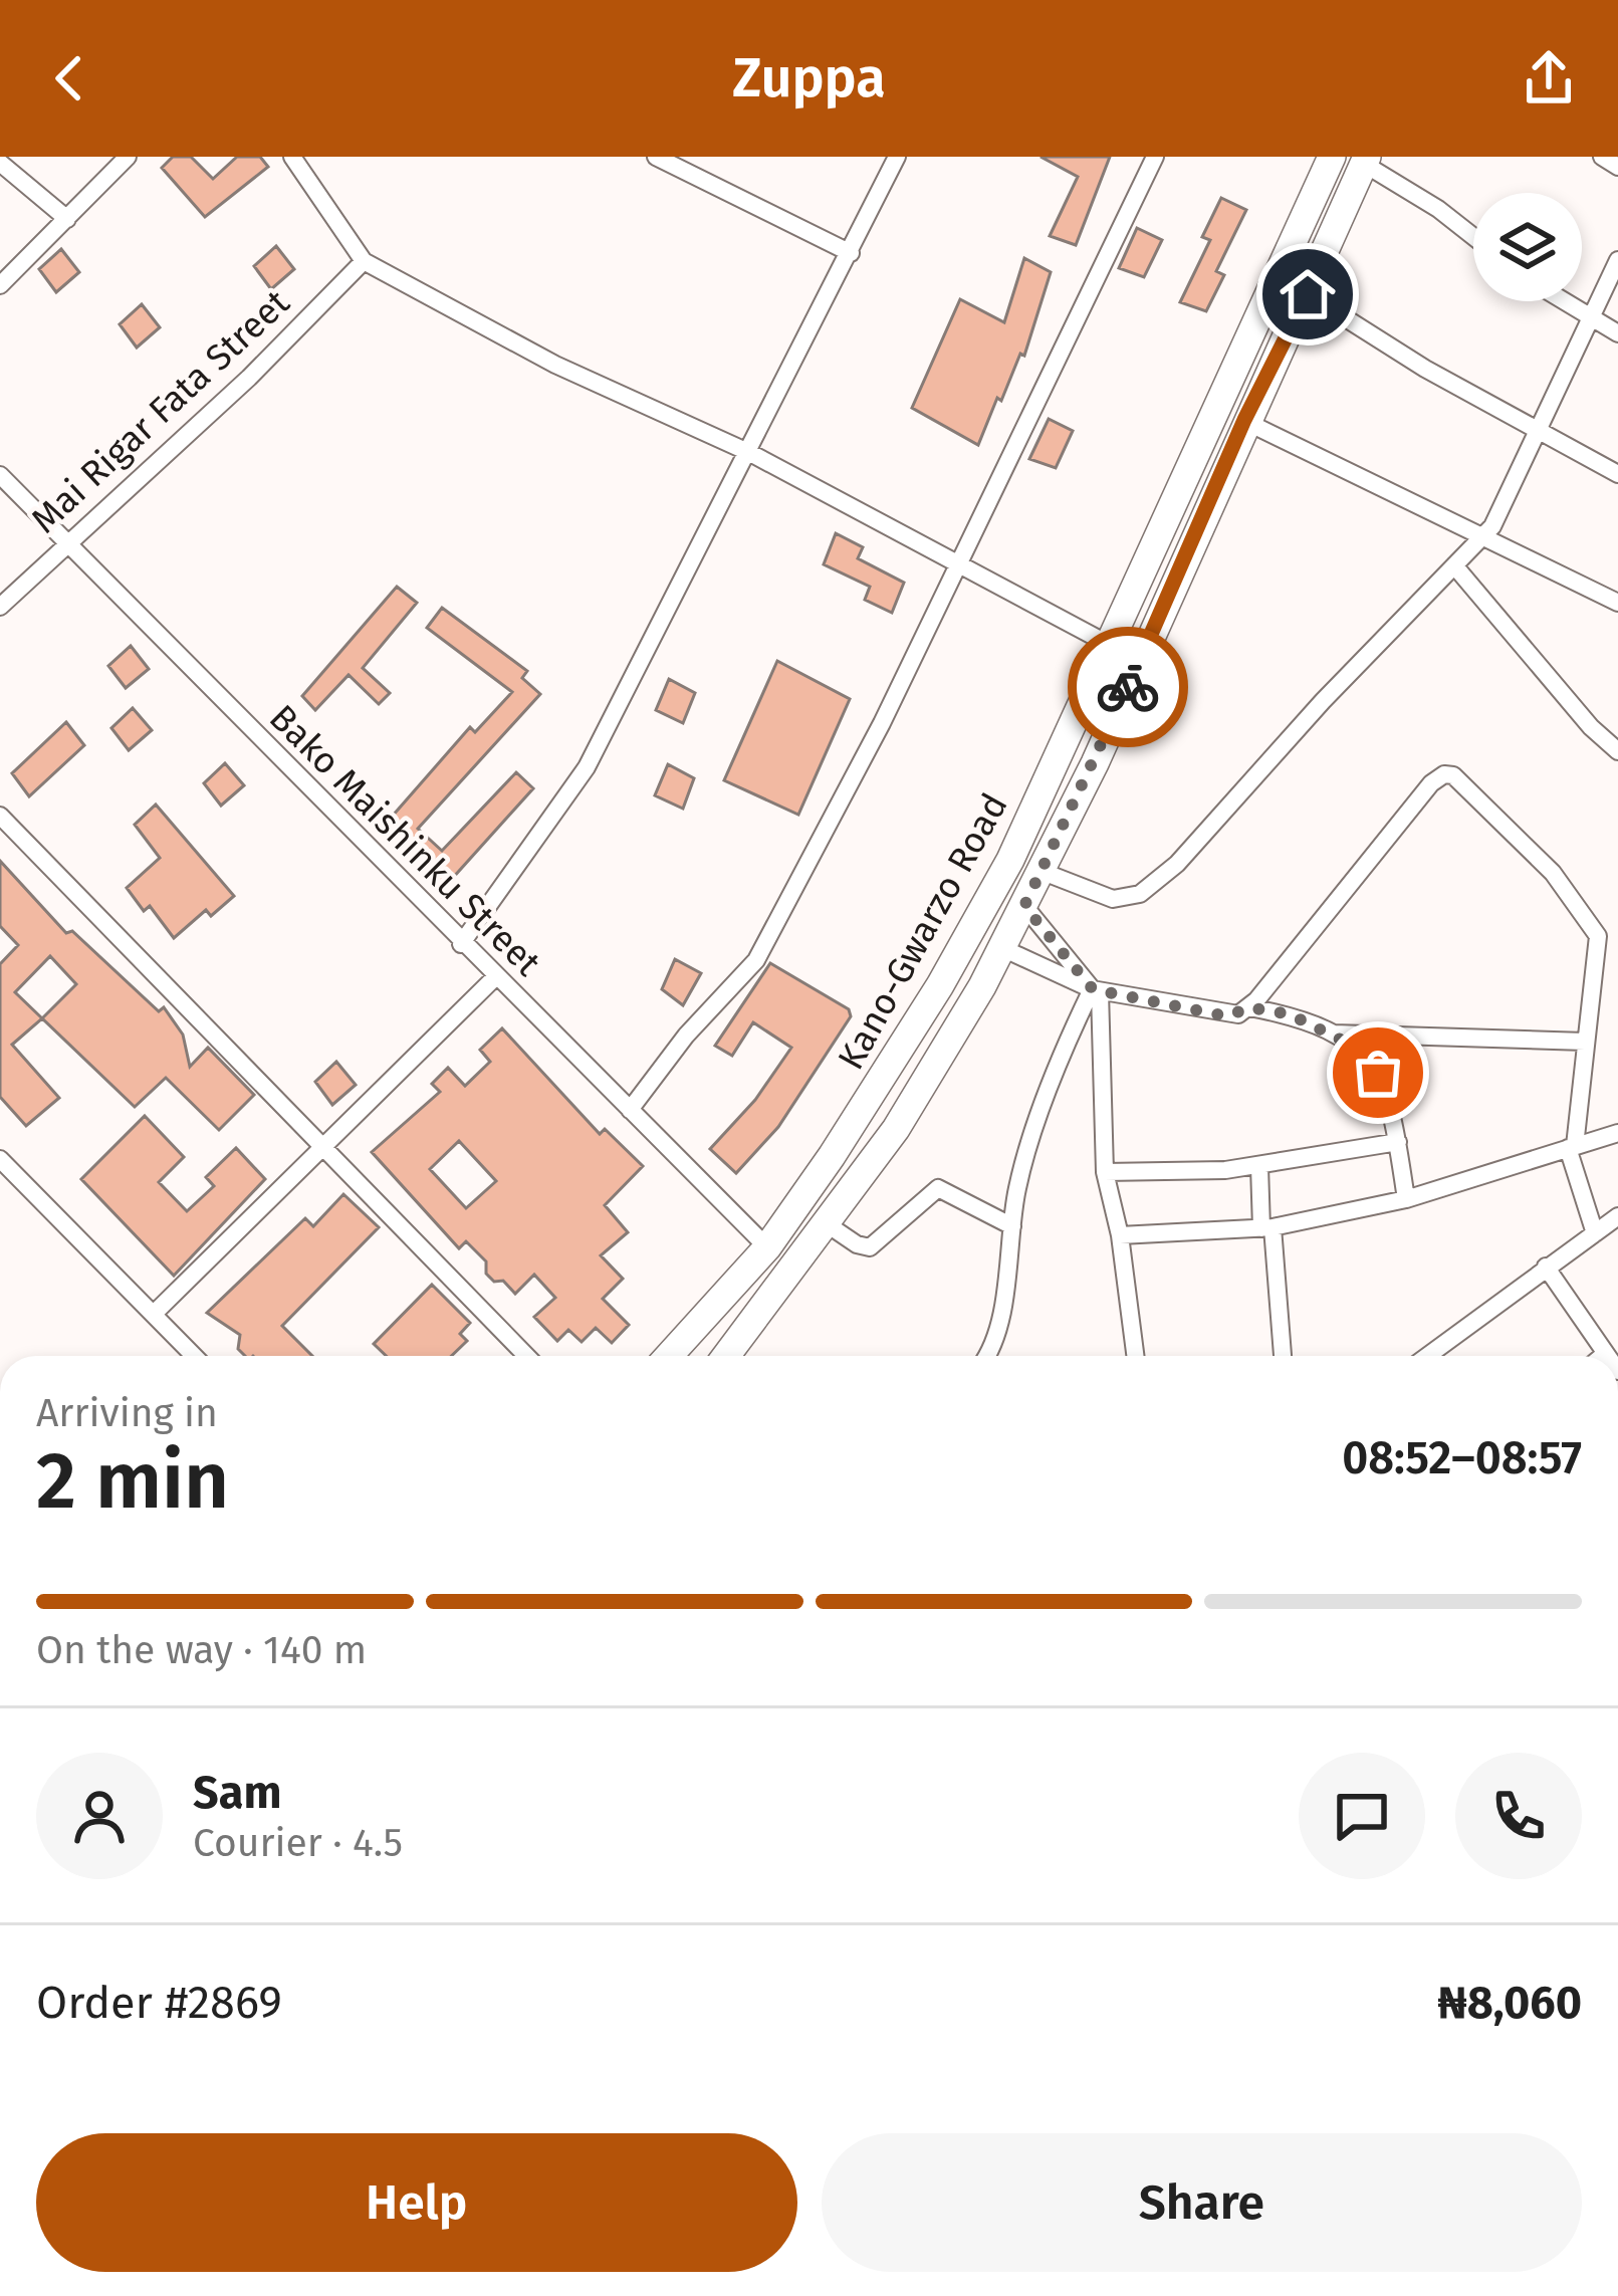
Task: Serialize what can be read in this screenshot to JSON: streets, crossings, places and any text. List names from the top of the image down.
{
  "streets": {
    "main road": ["Kano-Gwarzo Road"],
    "street": ["Mai Rigar Fata Street", "Bako Maishinku Street"]
  },
  "crossings": [
    ["Mai Rigar Fata Street", "Bako Maishinku Street"],
    ["Bako Maishinku Street", "Kano-Gwarzo Road"]
  ],
  "page": {
    "header": "Zuppa",
    "heading": ["2 min", "Arriving in", "08:52–08:57"],
    "panel": [
      "Sam",
      "Courier · 4.5",
      "Order #2869",
      "₦8,060"
    ],
    "bar": "On the way · 140 m",
    "buttons": ["Help", "Share"]
  }
}
